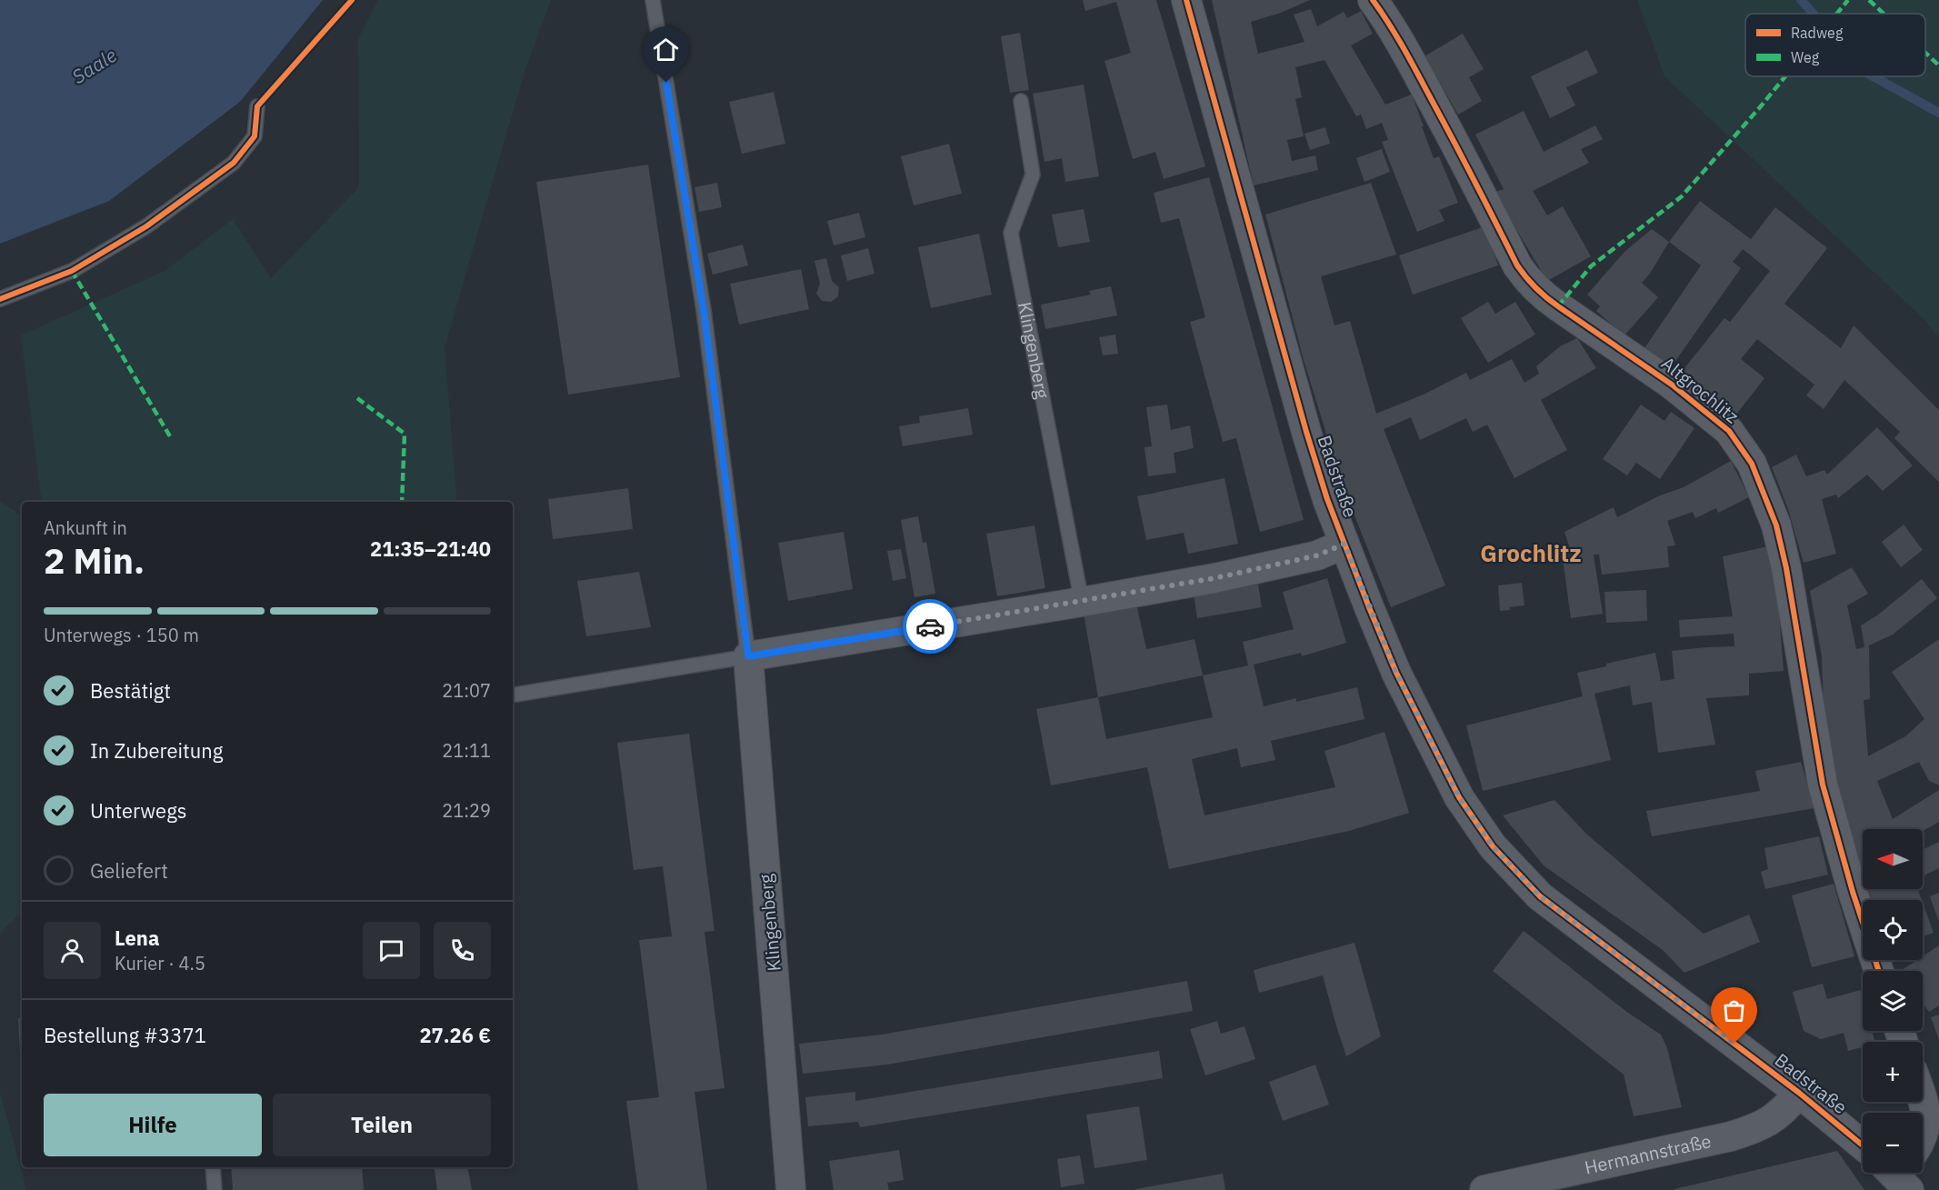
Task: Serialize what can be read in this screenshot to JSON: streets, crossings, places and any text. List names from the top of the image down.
{
  "streets": {
    "street": [
      "Klingenberg",
      "Altgrochlitz",
      "Badstraße",
      "Hermannstraße"
    ]
  },
  "crossings": [
    ["Badstraße", "Hermannstraße"]
  ],
  "districts": ["Grochlitz"],
  "water": ["Saale"],
  "legend": ["Radweg", "Weg"],
  "north": "left",
  "page": {
    "heading": ["2 Min.", "Ankunft in", "21:35–21:40"],
    "panel": [
      "Lena",
      "Kurier · 4.5",
      "Bestellung #3371",
      "27.26 €"
    ],
    "bar": "Unterwegs · 150 m",
    "list": [
      ["Bestätigt", "21:07"],
      ["In Zubereitung", "21:11"],
      ["Unterwegs", "21:29"],
      "Geliefert"
    ],
    "map_buttons": ["+", "−"],
    "buttons": ["Hilfe", "Teilen"]
  }
}
